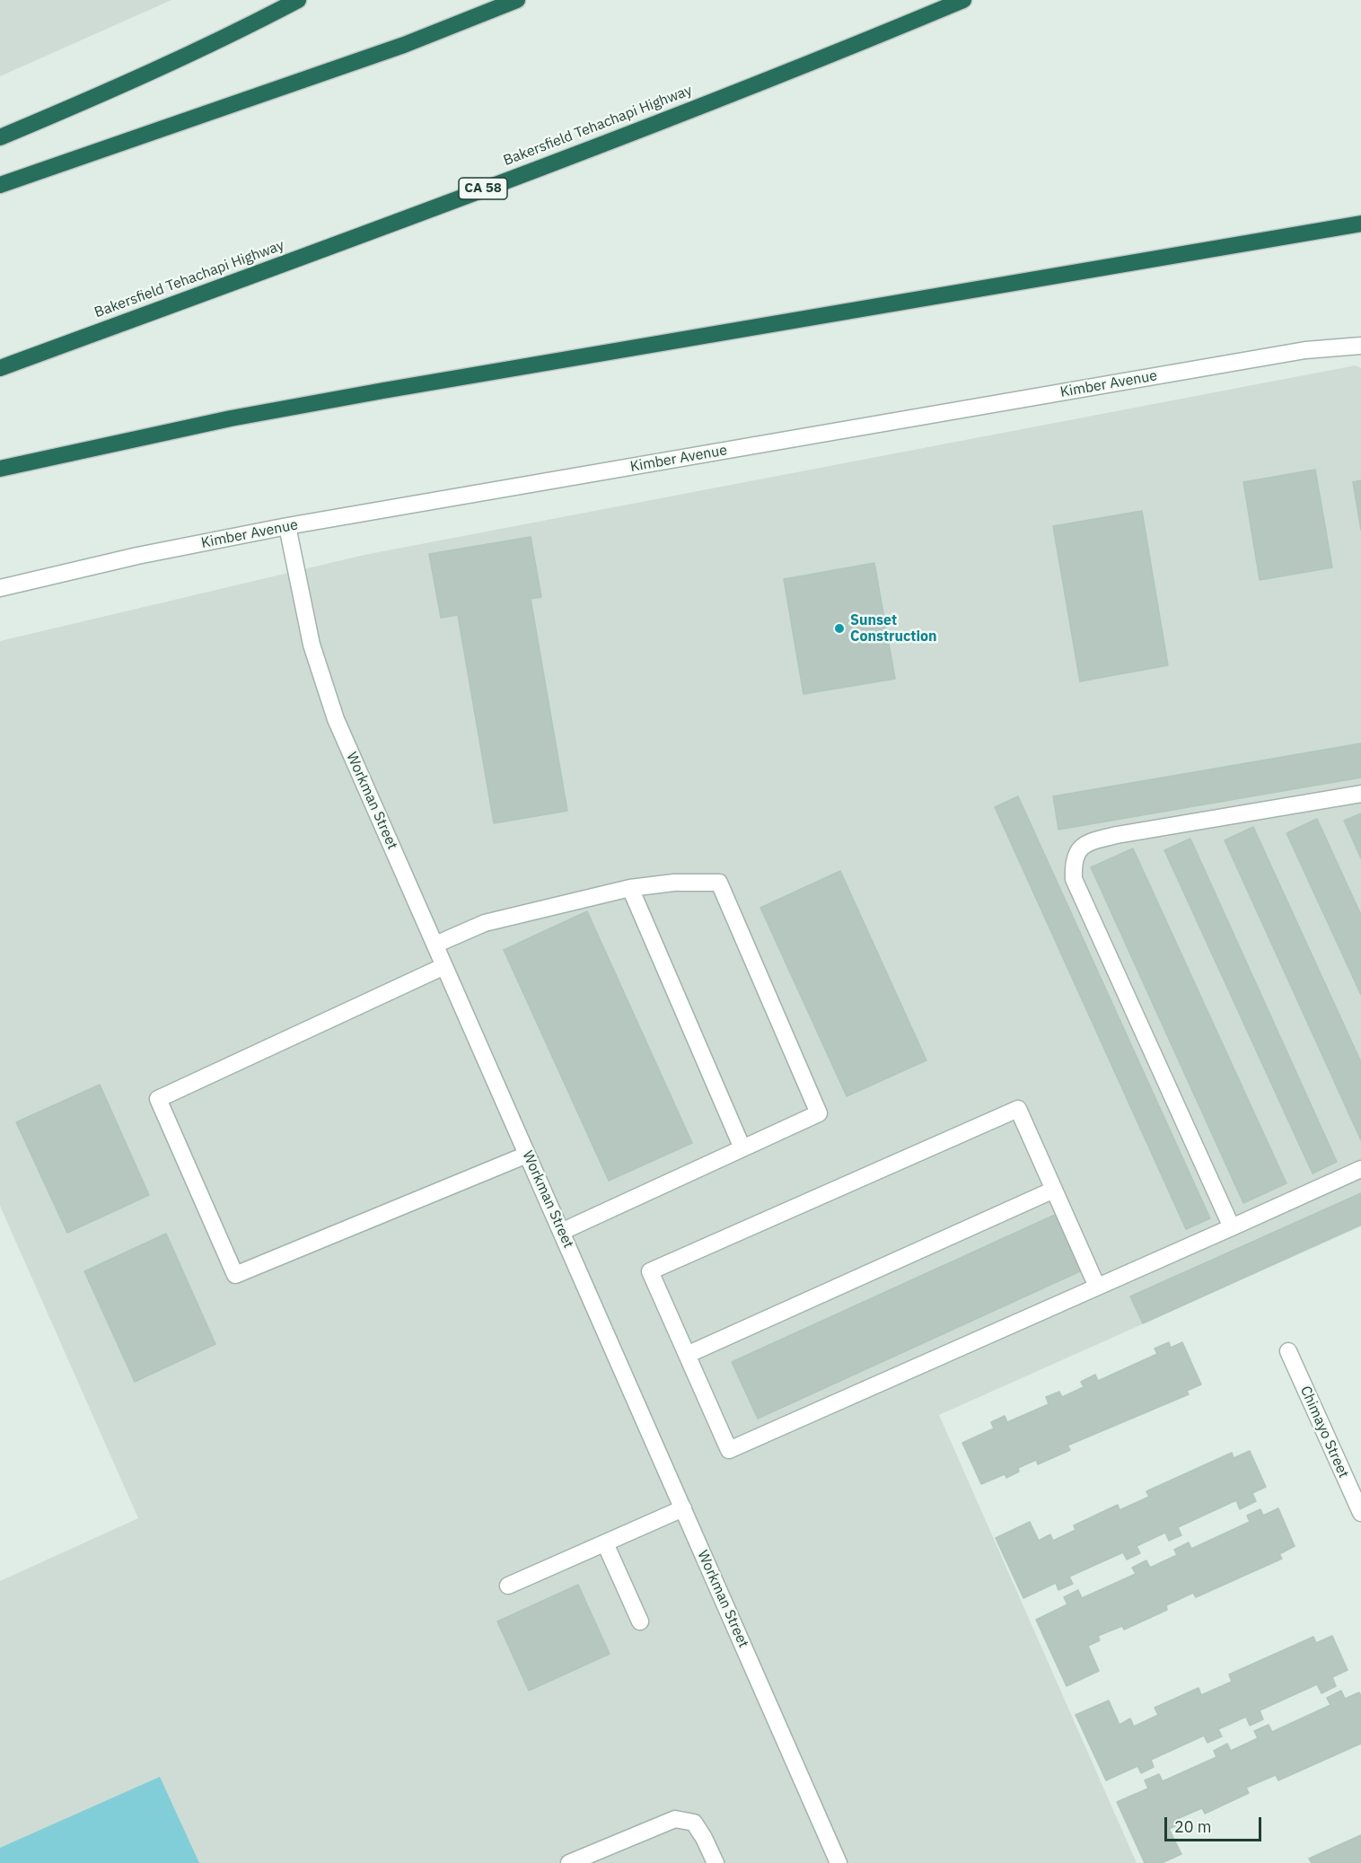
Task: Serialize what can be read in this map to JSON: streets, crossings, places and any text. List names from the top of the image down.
{
  "streets": {
    "highway": ["Bakersfield Tehachapi Highway", "CA 58"],
    "street": ["Kimber Avenue", "Workman Street", "Chimayo Street"]
  },
  "crossings": [
    ["Kimber Avenue", "Workman Street"]
  ],
  "places": ["Sunset Construction"],
  "scale_bar": "20 m"
}
